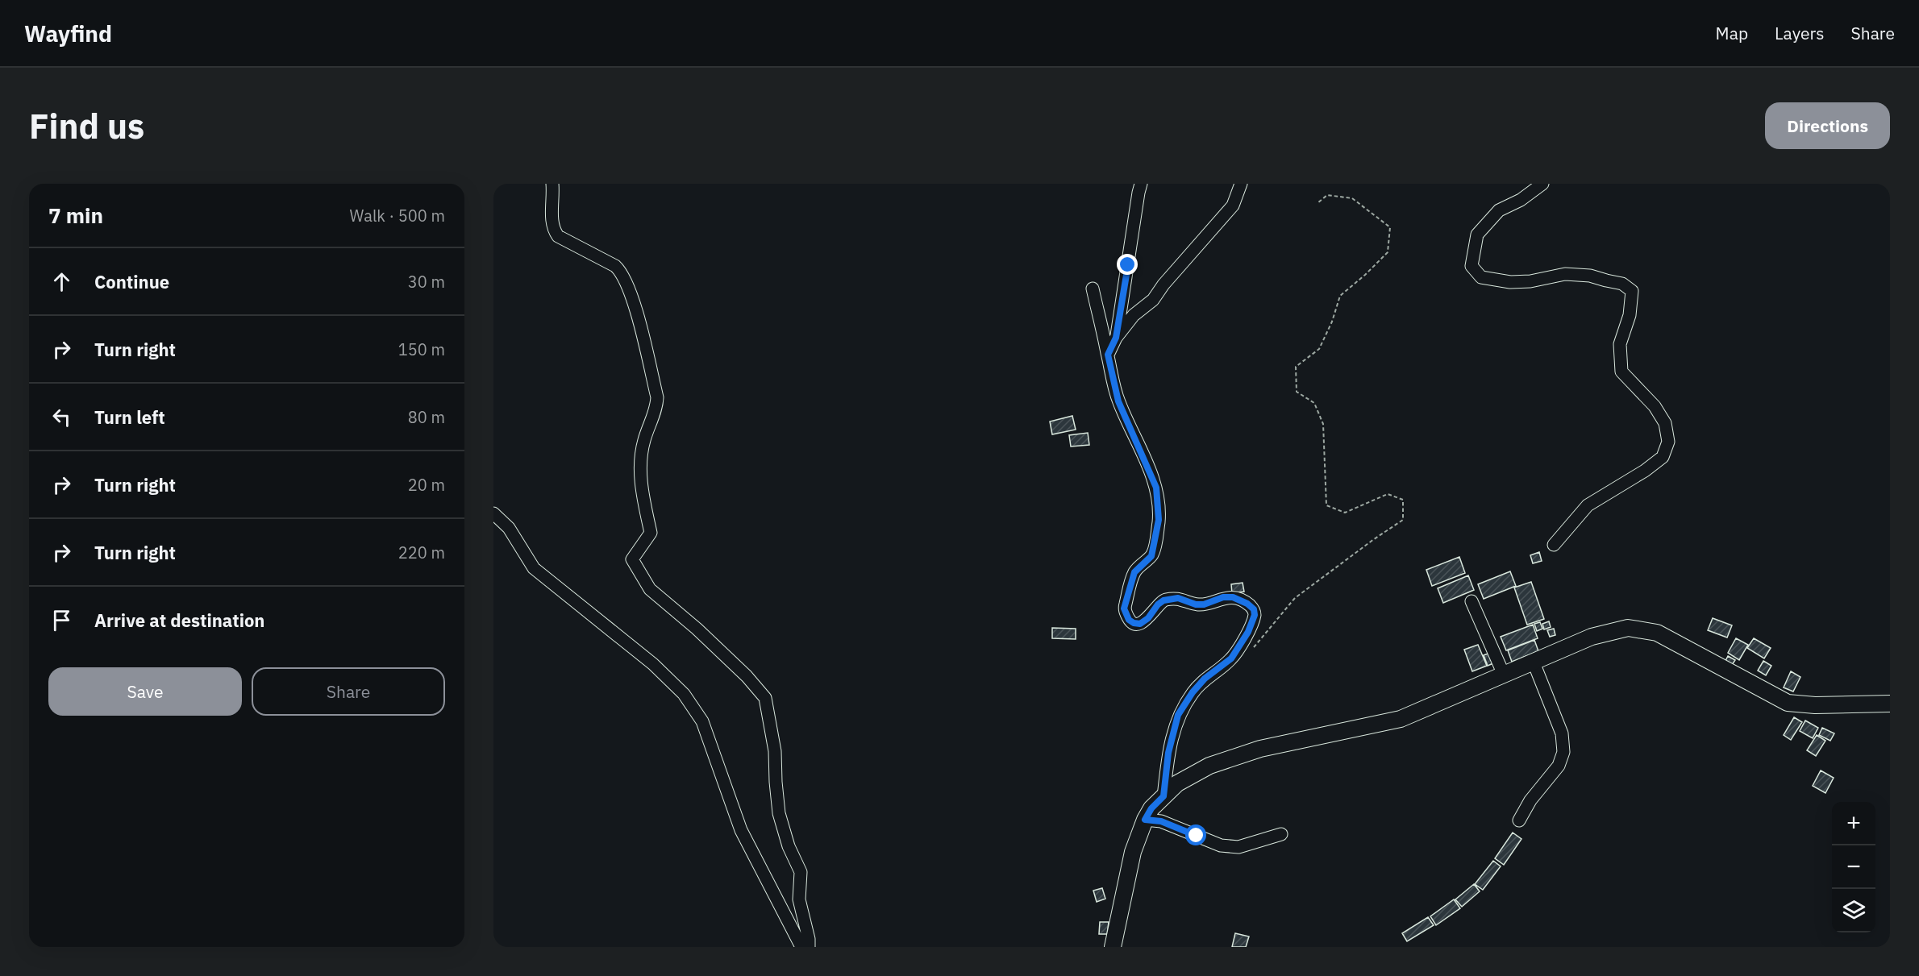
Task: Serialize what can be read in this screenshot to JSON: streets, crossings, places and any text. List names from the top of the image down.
{
  "page": {
    "header": "Wayfind",
    "nav": ["Map", "Layers", "Share"],
    "buttons": [
      "Directions",
      ["Save", "Share"]
    ],
    "title": "Find us",
    "heading": ["7 min", "Walk · 500 m"],
    "list": [
      ["Continue", "30 m"],
      ["Turn right", "150 m"],
      ["Turn left", "80 m"],
      ["Turn right", "20 m"],
      ["Turn right", "220 m"],
      "Arrive at destination"
    ],
    "map_buttons": ["+", "−"]
  }
}
